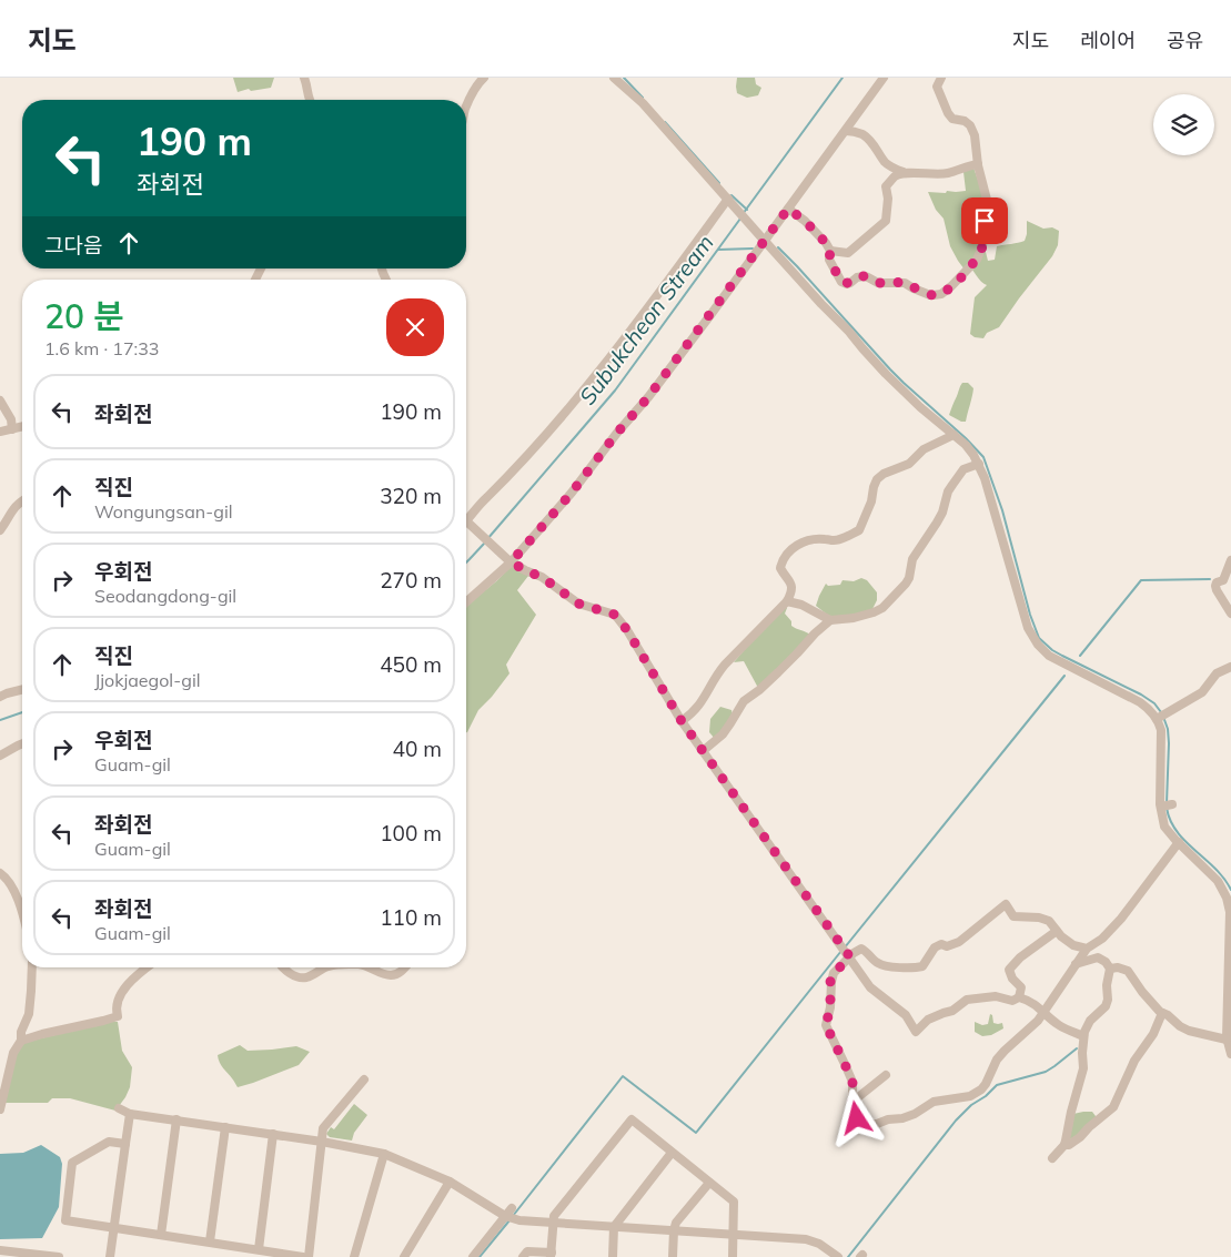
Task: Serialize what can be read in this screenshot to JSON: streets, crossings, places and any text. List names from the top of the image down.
{
  "water": ["Subukcheon Stream"],
  "page": {
    "header": "지도",
    "nav": ["지도", "레이어", "공유"],
    "turn": ["190 m", "좌회전"],
    "then": "그다음",
    "heading": ["20 분", "1.6 km · 17:33"],
    "list": [
      {
        "name": "좌회전",
        "value": "190 m"
      },
      {
        "name": "직진",
        "note": "Wongungsan-gil",
        "value": "320 m"
      },
      {
        "name": "우회전",
        "note": "Seodangdong-gil",
        "value": "270 m"
      },
      {
        "name": "직진",
        "note": "Jjokjaegol-gil",
        "value": "450 m"
      },
      {
        "name": "우회전",
        "note": "Guam-gil",
        "value": "40 m"
      },
      {
        "name": "좌회전",
        "note": "Guam-gil",
        "value": "100 m"
      },
      {
        "name": "좌회전",
        "note": "Guam-gil",
        "value": "110 m"
      }
    ]
  }
}
